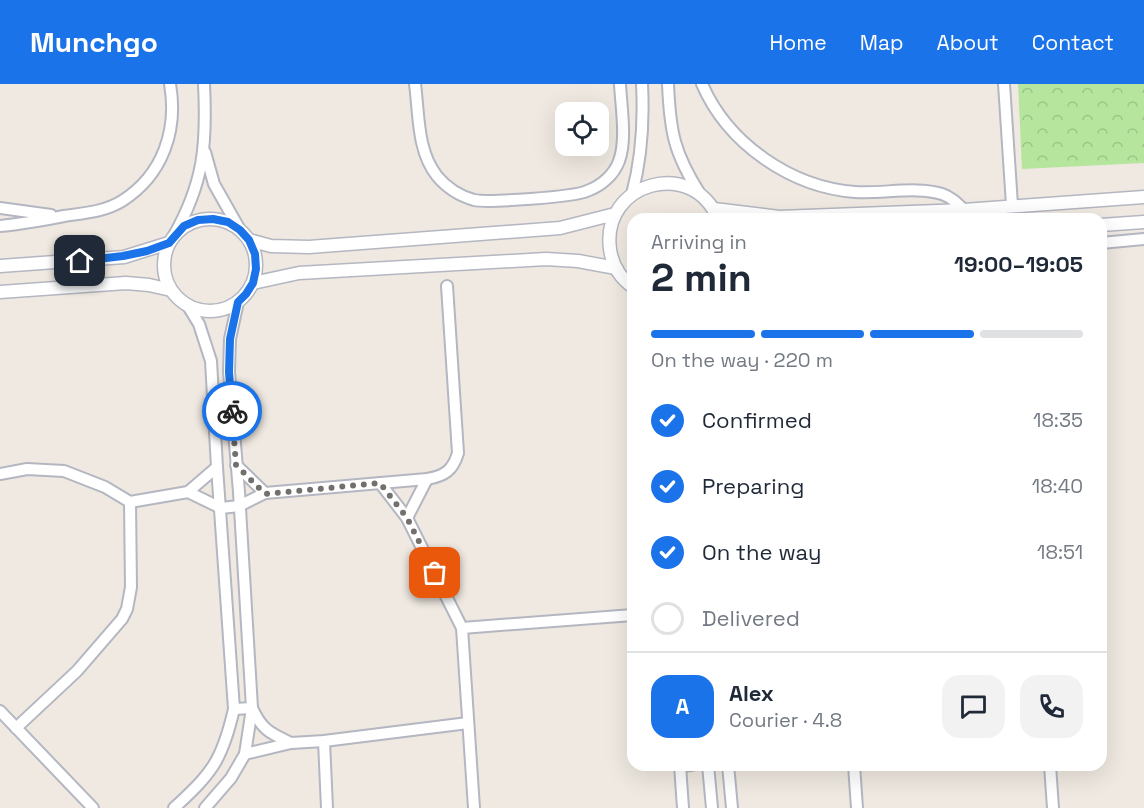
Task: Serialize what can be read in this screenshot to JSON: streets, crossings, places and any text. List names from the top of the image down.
{
  "page": {
    "header": "Munchgo",
    "nav": [
      "Home",
      "Map",
      "About",
      "Contact"
    ],
    "heading": ["2 min", "Arriving in", "19:00–19:05"],
    "panel": ["Alex", "Courier · 4.8"],
    "bar": "On the way · 220 m",
    "list": [
      ["Confirmed", "18:35"],
      ["Preparing", "18:40"],
      ["On the way", "18:51"],
      "Delivered"
    ],
    "round": "A"
  }
}
